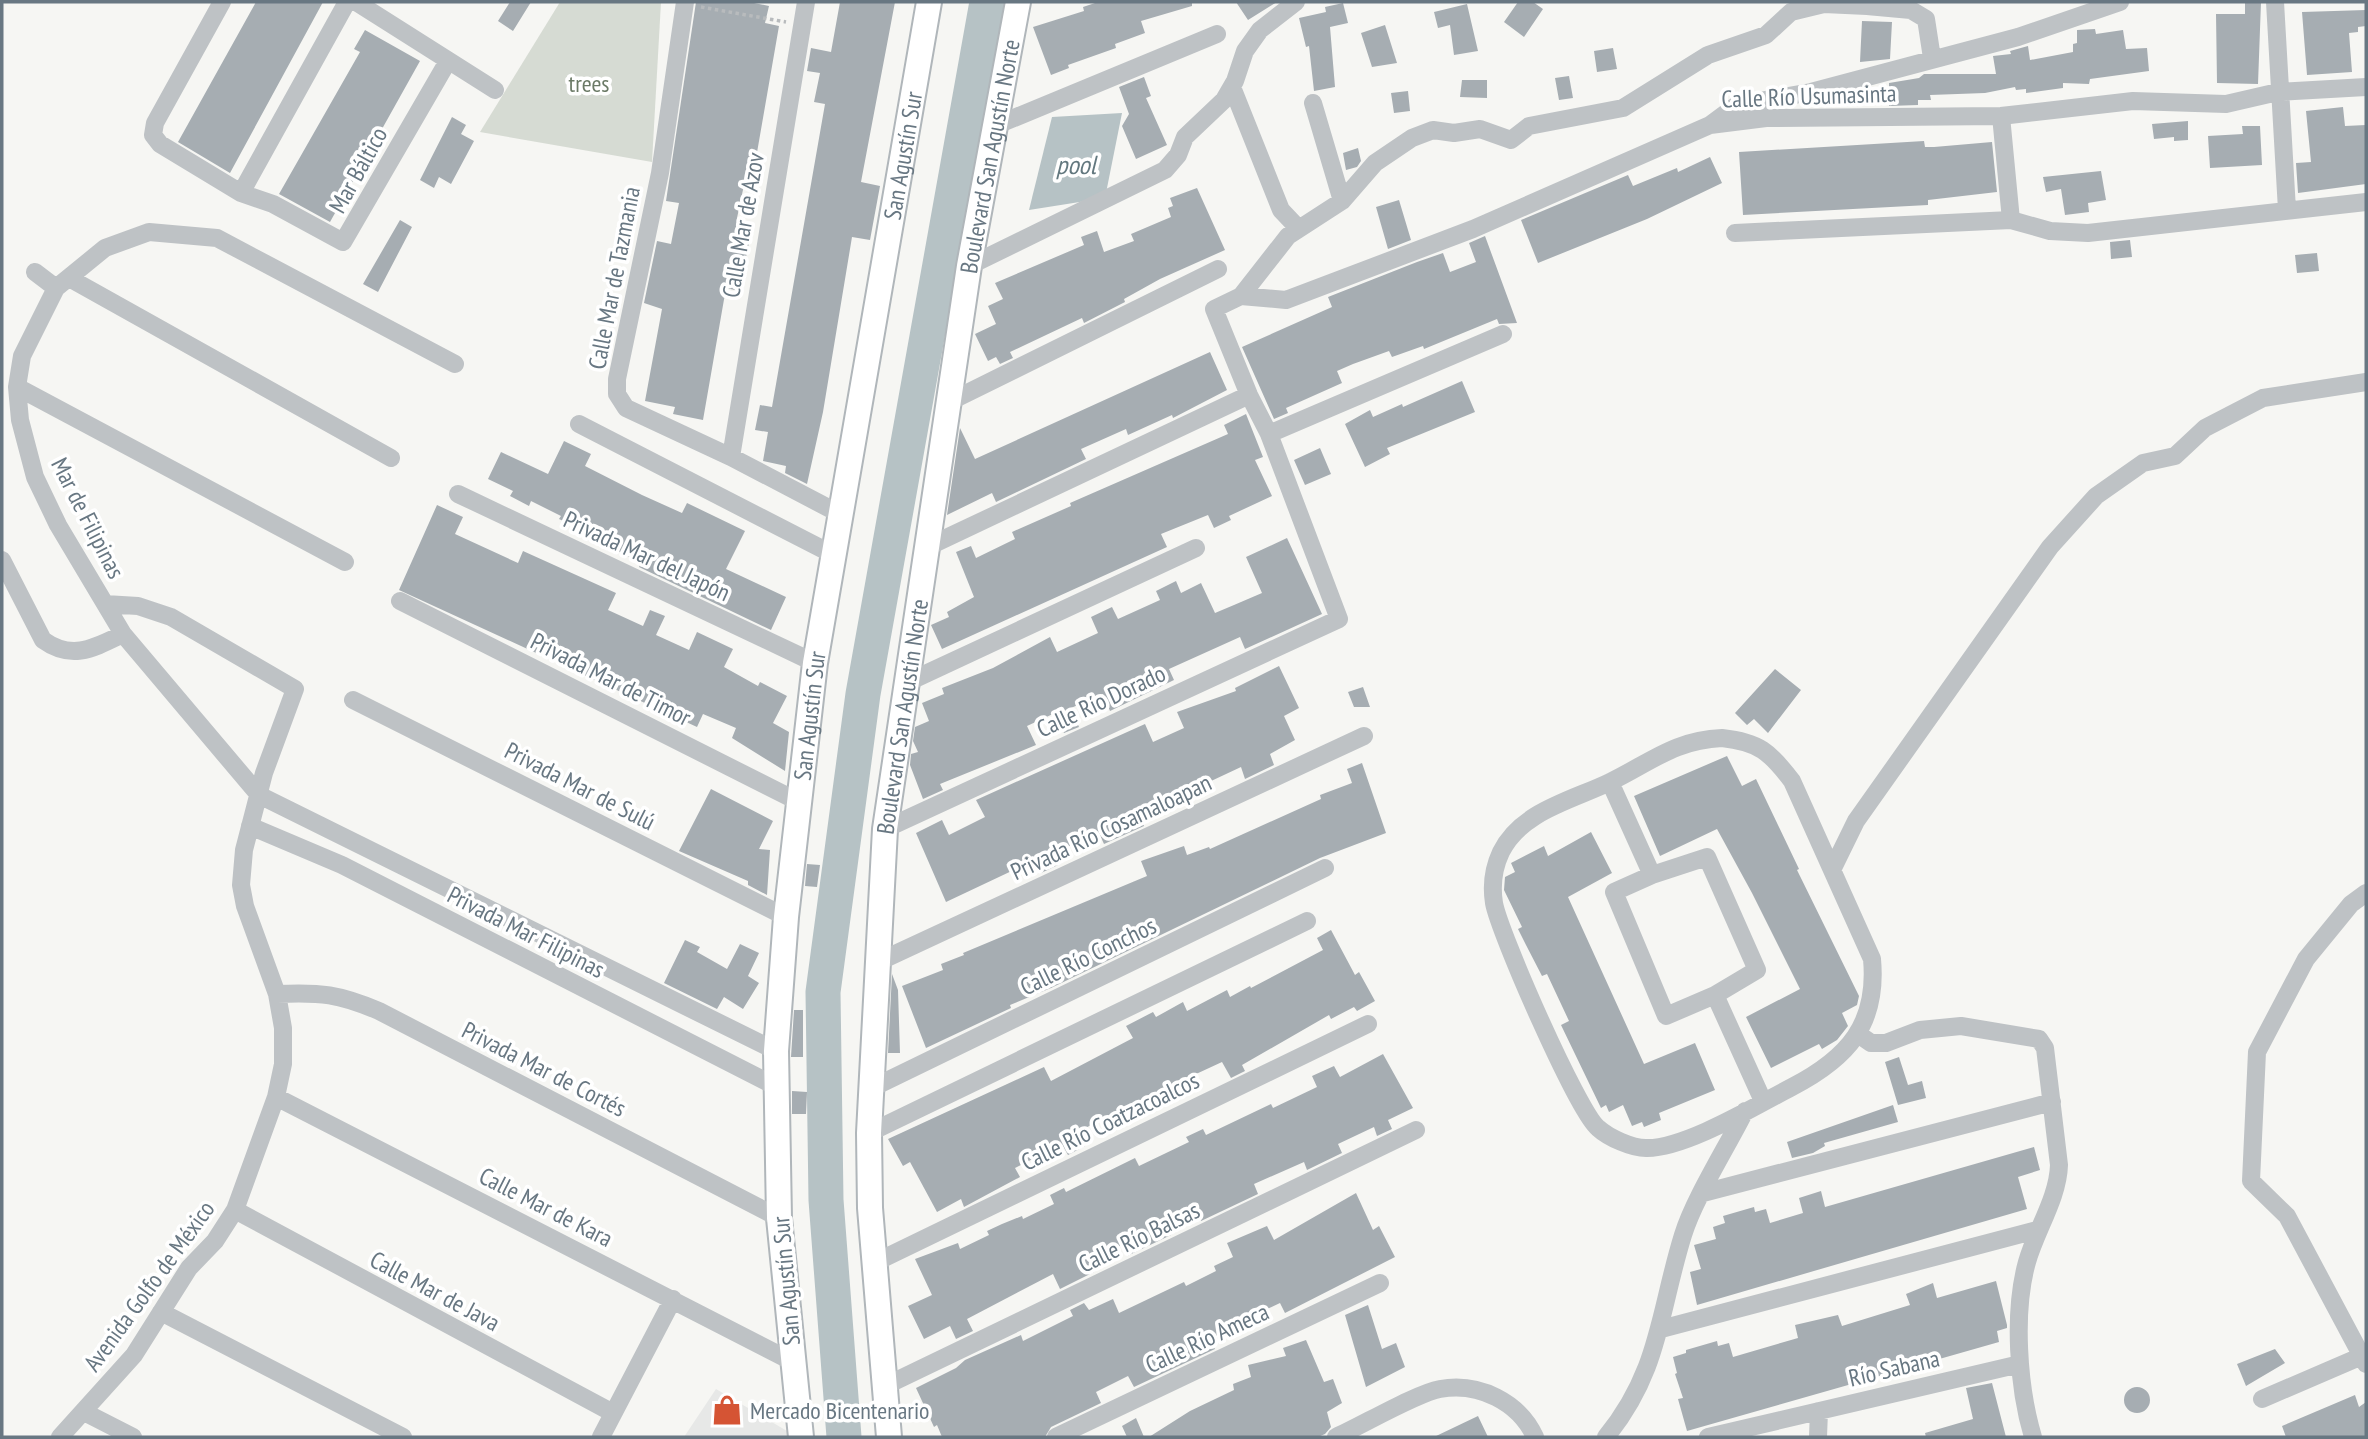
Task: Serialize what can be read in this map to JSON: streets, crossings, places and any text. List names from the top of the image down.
{
  "streets": {
    "main road": ["Boulevard San Agustín Norte", "San Agustín Sur"],
    "street": [
      "Calle Río Usumasinta",
      "Mar Báltico",
      "Calle Mar de Azov",
      "Calle Mar de Tazmania",
      "Mar de Filipinas",
      "Privada Mar del Japón",
      "Privada Mar de Timor",
      "Calle Río Dorado",
      "Privada Mar de Sulú",
      "Privada Río Cosamaloapan",
      "Privada Mar Filipinas",
      "Calle Río Conchos",
      "Privada Mar de Cortés",
      "Calle Río Coatzacoalcos",
      "Calle Mar de Kara",
      "Calle Río Balsas",
      "Avenida Golfo de México",
      "Calle Mar de Java",
      "Calle Río Ameca",
      "Río Sabana"
    ]
  },
  "crossings": [
    ["Boulevard San Agustín Norte", "Calle Río Dorado"],
    ["Boulevard San Agustín Norte", "Privada Río Cosamaloapan"],
    ["Boulevard San Agustín Norte", "Calle Río Conchos"],
    ["Boulevard San Agustín Norte", "Calle Río Coatzacoalcos"],
    ["Boulevard San Agustín Norte", "Calle Río Balsas"],
    ["San Agustín Sur", "Calle Mar de Tazmania"],
    ["San Agustín Sur", "Privada Mar del Japón"],
    ["San Agustín Sur", "Privada Mar de Timor"],
    ["San Agustín Sur", "Privada Mar de Sulú"],
    ["San Agustín Sur", "Privada Mar Filipinas"],
    ["San Agustín Sur", "Privada Mar de Cortés"],
    ["San Agustín Sur", "Calle Mar de Kara"],
    ["Calle Mar de Azov", "Calle Mar de Tazmania"],
    ["Mar de Filipinas", "Privada Mar Filipinas"],
    ["Mar de Filipinas", "Avenida Golfo de México"],
    ["Privada Mar Filipinas", "Avenida Golfo de México"],
    ["Privada Mar de Cortés", "Avenida Golfo de México"],
    ["Calle Mar de Kara", "Avenida Golfo de México"],
    ["Avenida Golfo de México", "Calle Mar de Java"]
  ],
  "water": ["pool"],
  "parks": ["trees"],
  "places": {
    "shop": ["Mercado Bicentenario"]
  }
}
